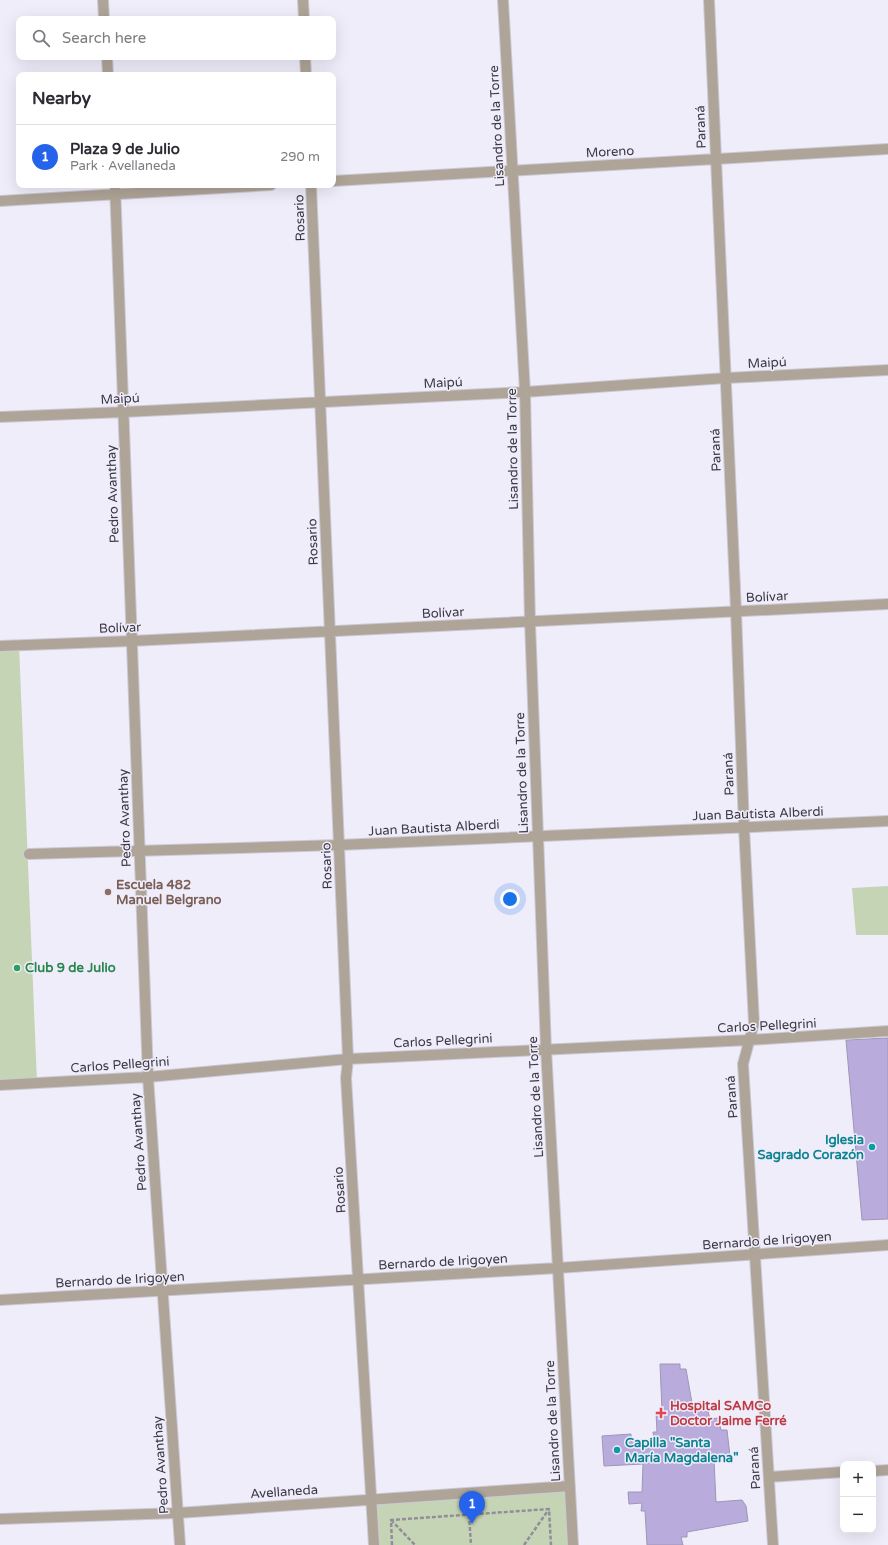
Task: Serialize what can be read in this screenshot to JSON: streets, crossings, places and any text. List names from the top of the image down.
{
  "streets": {
    "street": [
      "Lisandro de la Torre",
      "Paraná",
      "Moreno",
      "Rosario",
      "Maipú",
      "Pedro Avanthay",
      "Bolívar",
      "Juan Bautista Alberdi",
      "Carlos Pellegrini",
      "Bernardo de Irigoyen",
      "Avellaneda"
    ]
  },
  "crossings": [
    ["Lisandro de la Torre", "Moreno"],
    ["Lisandro de la Torre", "Maipú"],
    ["Lisandro de la Torre", "Bolívar"],
    ["Lisandro de la Torre", "Juan Bautista Alberdi"],
    ["Lisandro de la Torre", "Carlos Pellegrini"],
    ["Lisandro de la Torre", "Bernardo de Irigoyen"],
    ["Lisandro de la Torre", "Avellaneda"],
    ["Paraná", "Moreno"],
    ["Paraná", "Maipú"],
    ["Paraná", "Bolívar"],
    ["Paraná", "Juan Bautista Alberdi"],
    ["Paraná", "Carlos Pellegrini"],
    ["Paraná", "Bernardo de Irigoyen"],
    ["Rosario", "Maipú"],
    ["Rosario", "Bolívar"],
    ["Rosario", "Juan Bautista Alberdi"],
    ["Rosario", "Carlos Pellegrini"],
    ["Rosario", "Bernardo de Irigoyen"],
    ["Rosario", "Avellaneda"],
    ["Maipú", "Pedro Avanthay"],
    ["Pedro Avanthay", "Bolívar"],
    ["Pedro Avanthay", "Juan Bautista Alberdi"],
    ["Pedro Avanthay", "Carlos Pellegrini"],
    ["Pedro Avanthay", "Bernardo de Irigoyen"],
    ["Pedro Avanthay", "Avellaneda"]
  ],
  "places": {
    "other": [
      "Escuela 482 Manuel Belgrano",
      "Club 9 de Julio",
      "Iglesia Sagrado Corazón",
      "Capilla \"Santa María Magdalena\""
    ],
    "health": ["Hospital SAMCo Doctor Jaime Ferré"]
  },
  "page": {
    "search": "Search here",
    "heading": "Nearby",
    "list": [
      {
        "mark": "1",
        "name": "Plaza 9 de Julio",
        "note": "Park · Avellaneda",
        "value": "290 m"
      }
    ],
    "map_buttons": ["+", "−"],
    "pins": "1"
  }
}
